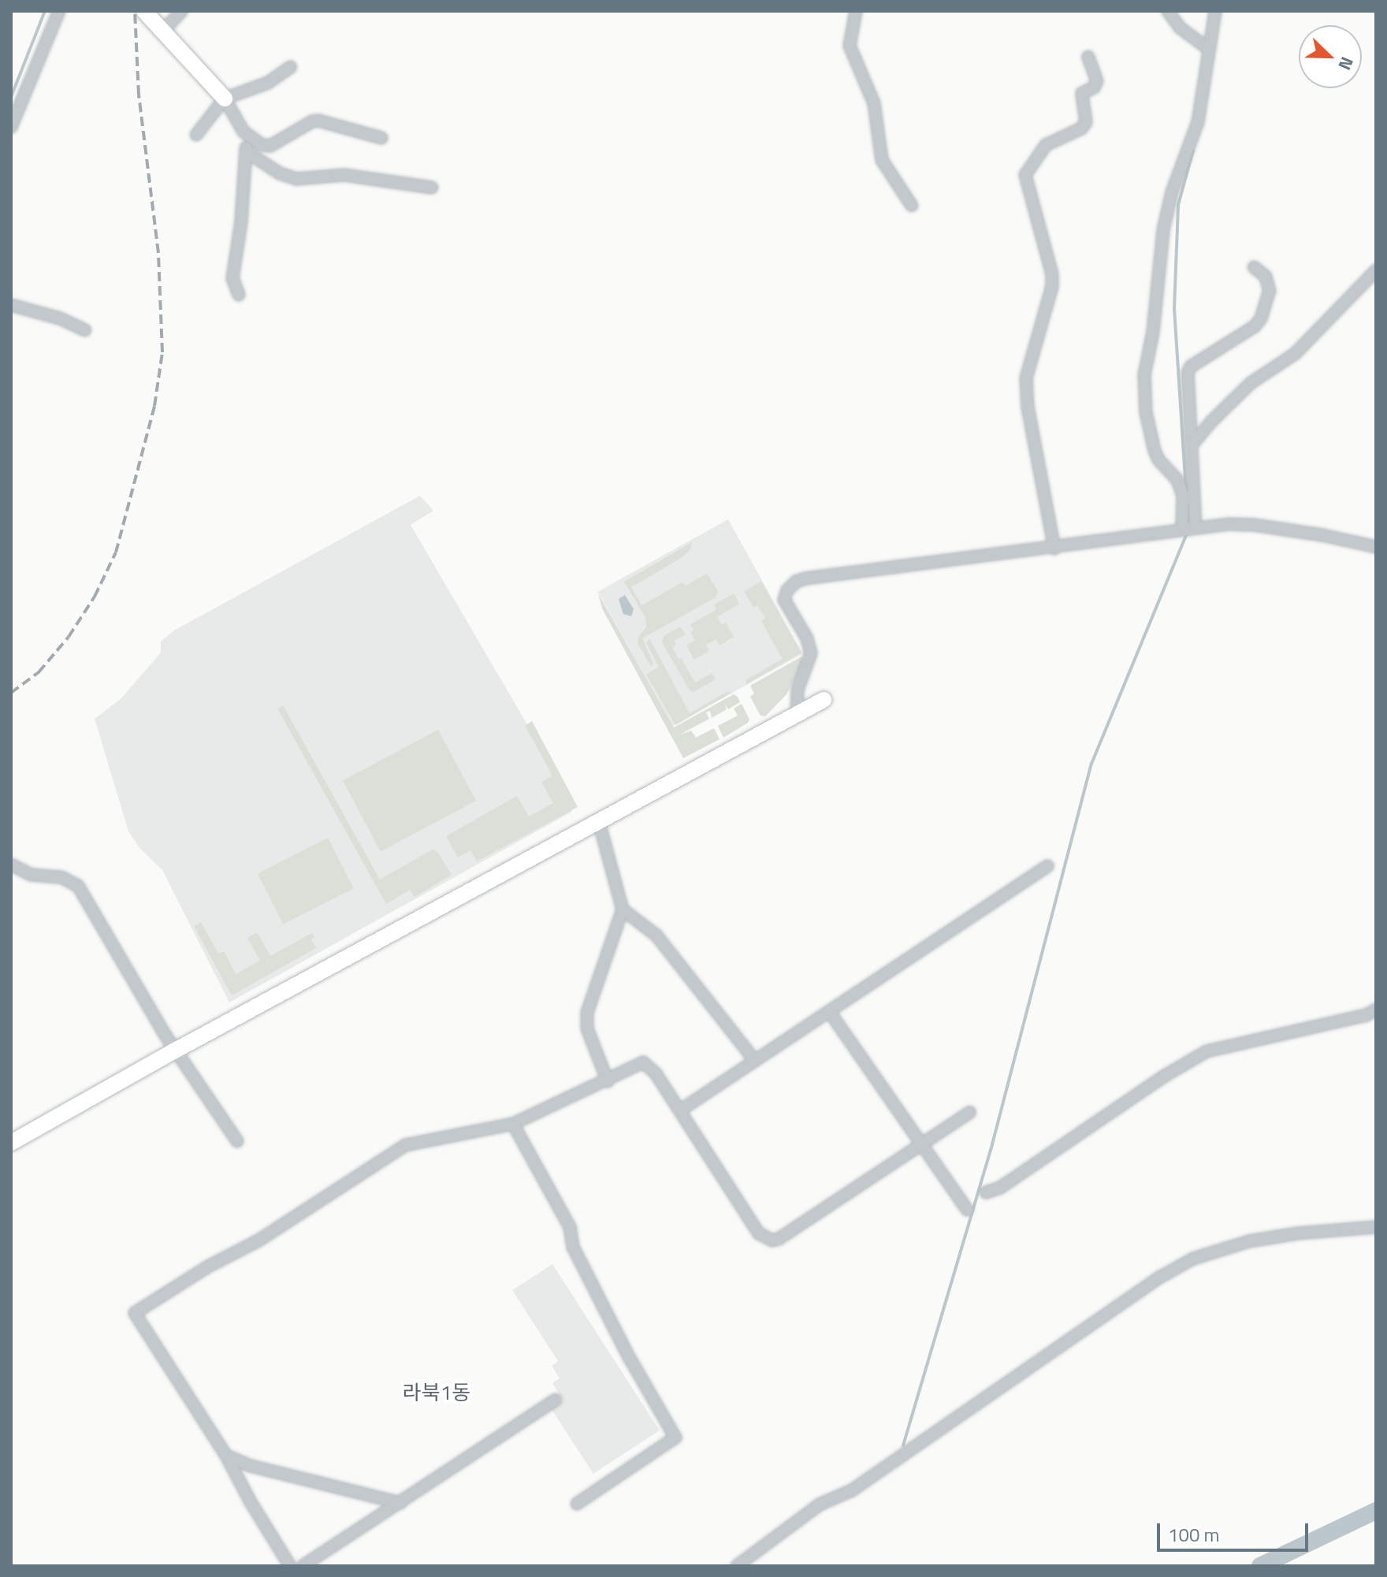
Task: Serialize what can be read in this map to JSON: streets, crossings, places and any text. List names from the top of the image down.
{
  "districts": ["라북1동"],
  "scale_bar": "100 m",
  "north": "bottom right"
}
